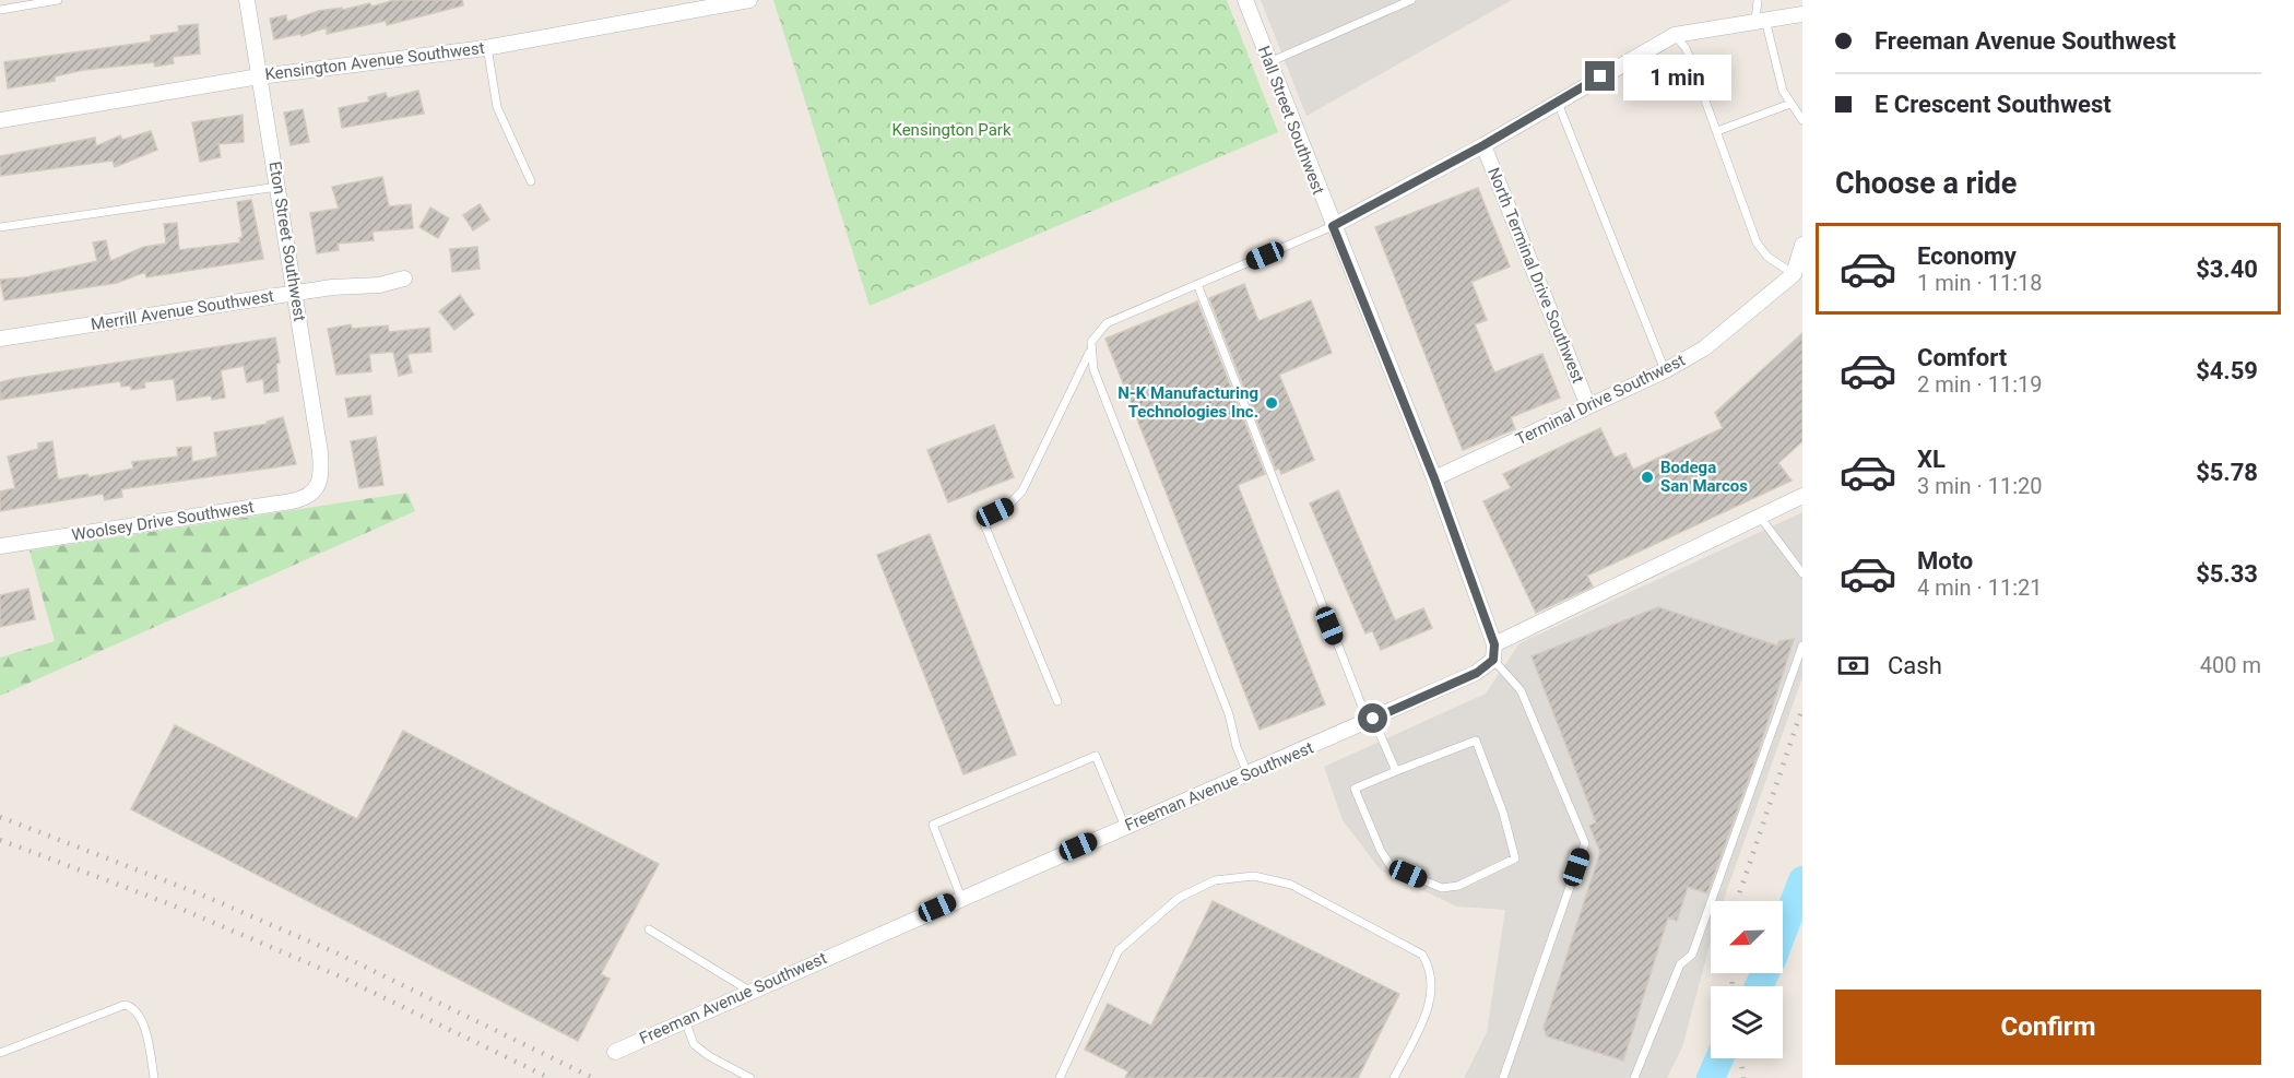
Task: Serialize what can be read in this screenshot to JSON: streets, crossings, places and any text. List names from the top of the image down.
{
  "streets": {
    "street": [
      "Kensington Avenue Southwest",
      "Hall Street Southwest",
      "Eton Street Southwest",
      "North Terminal Drive Southwest",
      "Merrill Avenue Southwest",
      "Terminal Drive Southwest",
      "Woolsey Drive Southwest",
      "Freeman Avenue Southwest"
    ]
  },
  "crossings": [
    ["Kensington Avenue Southwest", "Eton Street Southwest"],
    ["Hall Street Southwest", "Terminal Drive Southwest"],
    ["Eton Street Southwest", "Merrill Avenue Southwest"],
    ["Eton Street Southwest", "Woolsey Drive Southwest"],
    ["North Terminal Drive Southwest", "Terminal Drive Southwest"]
  ],
  "parks": ["Kensington Park"],
  "places": ["N-K Manufacturing Technologies Inc.", "Bodega San Marcos"],
  "north": "bottom left",
  "page": {
    "banner": ["Freeman Avenue Southwest", "E Crescent Southwest"],
    "bubble": "1 min",
    "heading": "Choose a ride",
    "list": [
      {
        "name": "Economy",
        "note": "1 min · 11:18",
        "value": "$3.40"
      },
      {
        "name": "Comfort",
        "note": "2 min · 11:19",
        "value": "$4.59"
      },
      {
        "name": "XL",
        "note": "3 min · 11:20",
        "value": "$5.78"
      },
      {
        "name": "Moto",
        "note": "4 min · 11:21",
        "value": "$5.33"
      }
    ],
    "pay": ["Cash", "400 m"],
    "buttons": "Confirm"
  }
}
